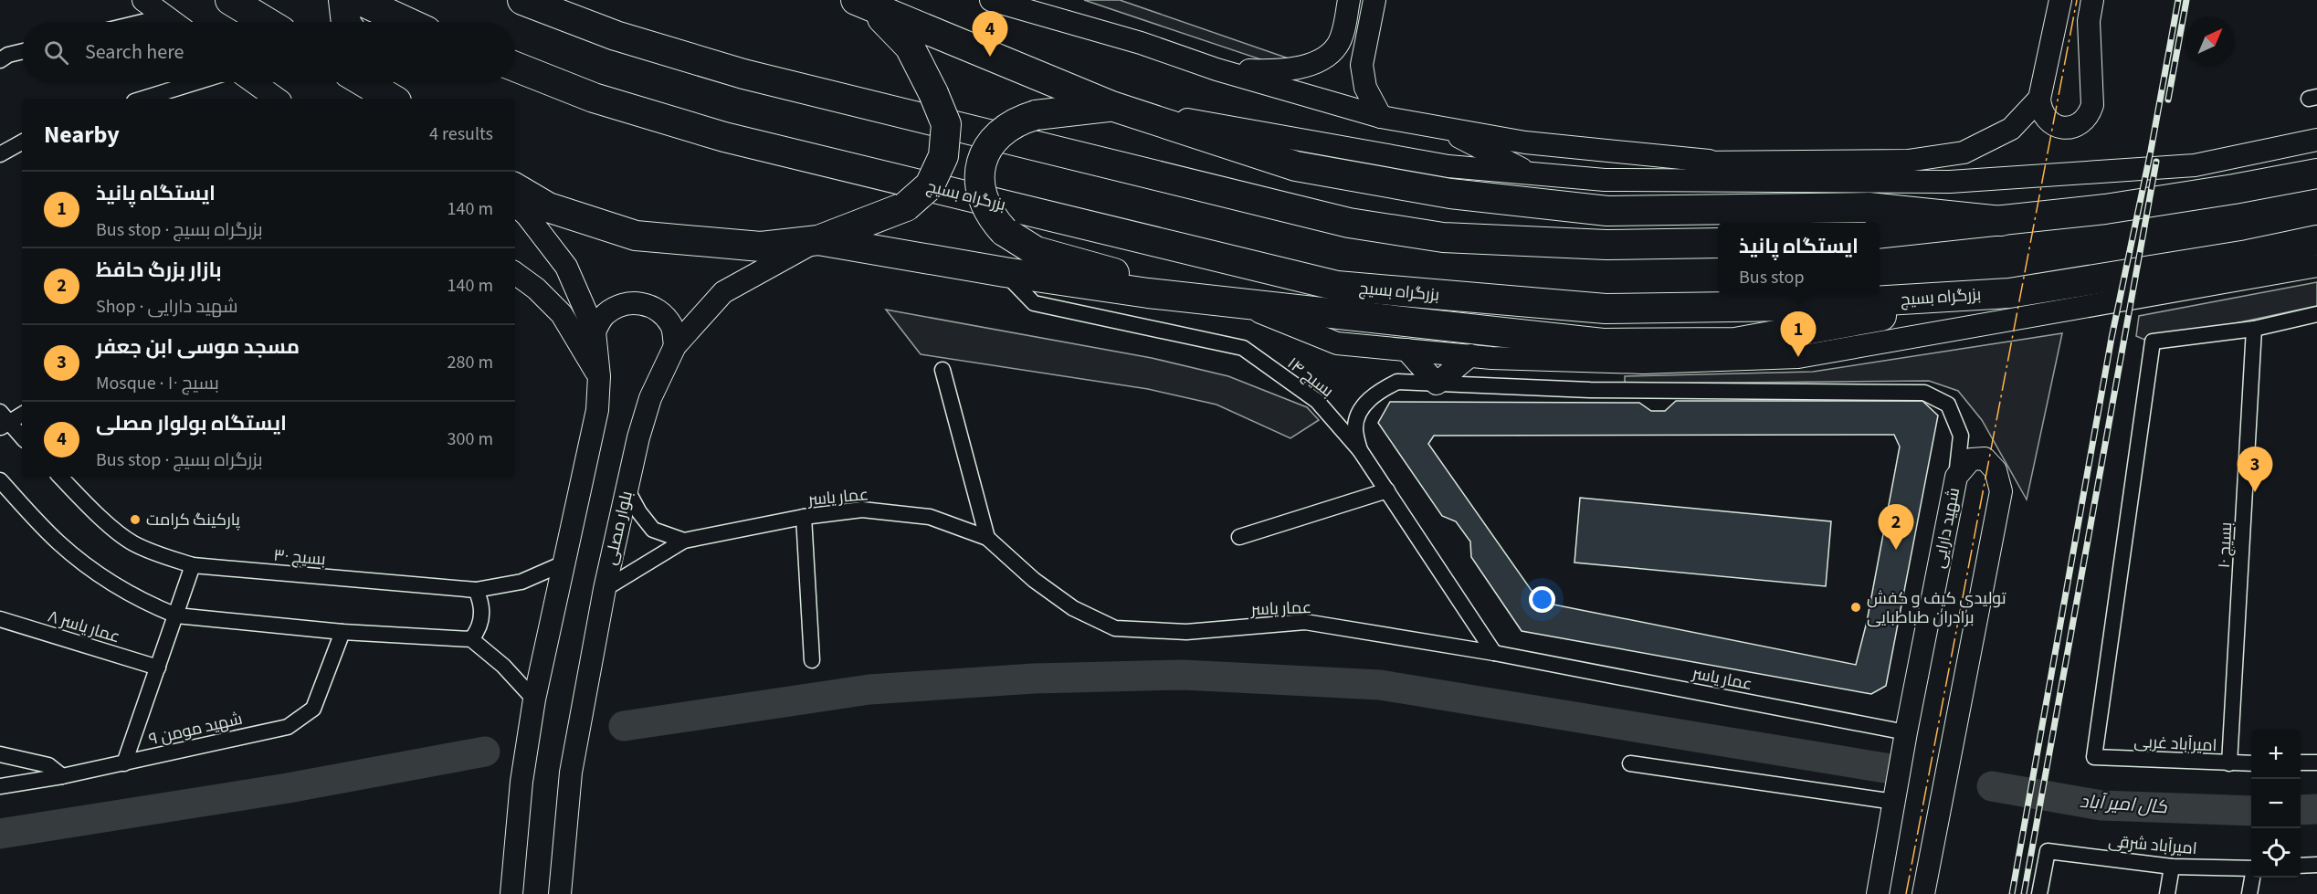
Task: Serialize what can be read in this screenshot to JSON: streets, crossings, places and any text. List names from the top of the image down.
{
  "streets": {
    "highway": ["بزرگراه بسیج"],
    "main road": ["بلوار مصلی", "شهید دارایی"],
    "street": [
      "بسیج ۱۴",
      "عمار یاسر",
      "بسیج ۱۰",
      "بسیج ۳۰",
      "عمار یاسر ۸",
      "شهید مومن ۹",
      "امیرآباد غربی",
      "امیرآباد شرقی"
    ]
  },
  "crossings": [
    ["بسیج ۱۴", "عمار یاسر"],
    ["عمار یاسر", "شهید دارایی"],
    ["بسیج ۱۰", "امیرآباد غربی"]
  ],
  "water": ["کال امیر آباد"],
  "places": ["پارکینگ کرامت", "تولیدی کیف و کفش برادران طباطبایی"],
  "north": "top right",
  "page": {
    "pins": [
      "4",
      "1",
      "3",
      "2"
    ],
    "search": "Search here",
    "heading": ["Nearby", "4 results"],
    "list": [
      {
        "mark": "1",
        "name": "ایستگاه پانیذ",
        "note": "Bus stop · بزرگراه بسیج",
        "value": "140 m"
      },
      {
        "mark": "2",
        "name": "بازار بزرگ حافظ",
        "note": "Shop · شهید دارایی",
        "value": "140 m"
      },
      {
        "mark": "3",
        "name": "مسجد موسی ابن جعفر",
        "note": "Mosque · بسیج ۱۰",
        "value": "280 m"
      },
      {
        "mark": "4",
        "name": "ایستگاه بولوار مصلی",
        "note": "Bus stop · بزرگراه بسیج",
        "value": "300 m"
      }
    ],
    "popup": ["ایستگاه پانیذ", "Bus stop"],
    "map_buttons": ["+", "−"]
  }
}
